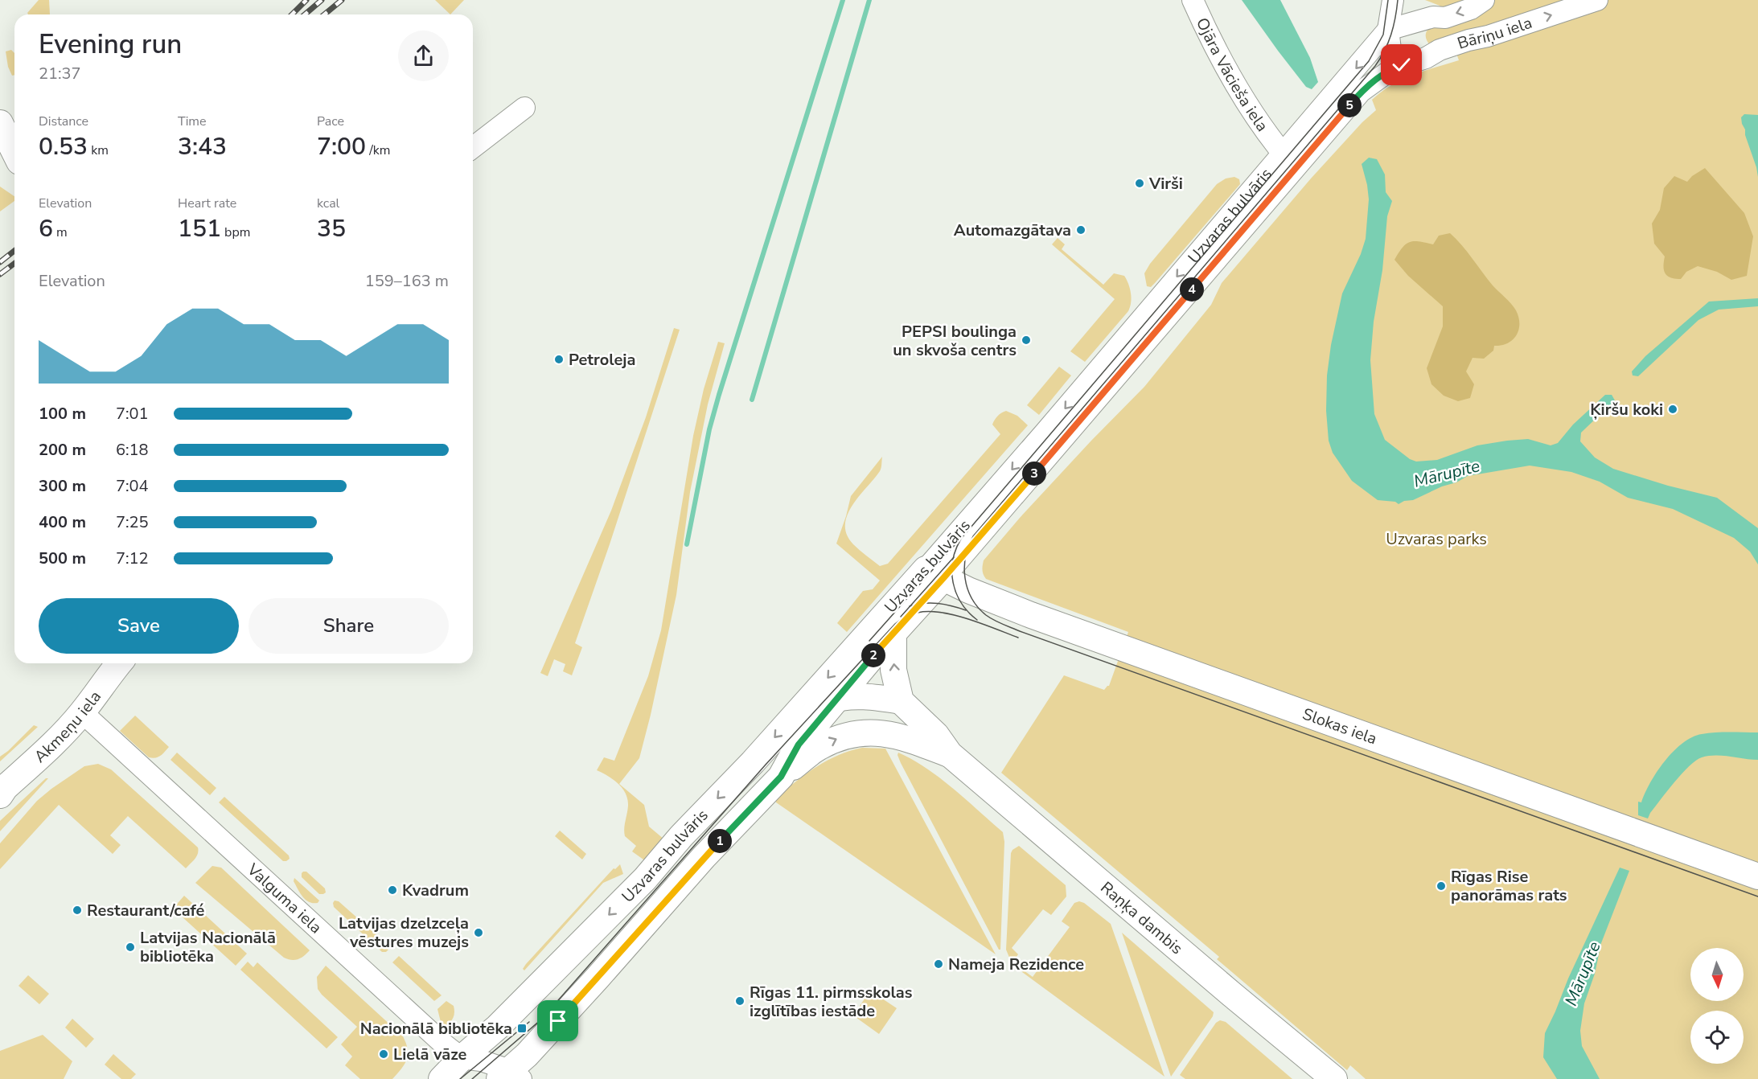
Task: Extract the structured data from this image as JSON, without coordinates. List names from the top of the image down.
{
  "streets": {
    "main road": [
      "Uzvaras bulvāris",
      "Akmeņu iela",
      "Slokas iela",
      "Raņķa dambis"
    ],
    "street": ["Bāriņu iela", "Ojāra Vācieša iela", "Valguma iela"]
  },
  "crossings": [
    ["Bāriņu iela", "Uzvaras bulvāris"],
    ["Uzvaras bulvāris", "Slokas iela"],
    ["Uzvaras bulvāris", "Valguma iela"],
    ["Uzvaras bulvāris", "Raņķa dambis"],
    ["Akmeņu iela", "Valguma iela"]
  ],
  "water": ["Mārupīte"],
  "parks": ["Uzvaras parks"],
  "places": {
    "other": [
      "Virši",
      "Automazgātava",
      "PEPSI boulinga un skvoša centrs",
      "Petroleja",
      "Ķiršu koki",
      "Rīgas Rise panorāmas rats",
      "Kvadrum",
      "Restaurant/café",
      "Latvijas dzelzceļa vēstures muzejs",
      "Latvijas Nacionālā bibliotēka",
      "Nameja Rezidence",
      "Rīgas 11. pirmsskolas izglītības iestāde",
      "Lielā vāze"
    ],
    "transit": ["Nacionālā bibliotēka"]
  },
  "north": "bottom",
  "page": {
    "heading": ["Evening run", "21:37"],
    "pins": [
      "5",
      "4",
      "3",
      "2",
      "1"
    ],
    "stats": [
      ["Distance", "0.53 km"],
      ["Time", "3:43"],
      ["Pace", "7:00 /km"],
      ["Elevation", "6 m"],
      ["Heart rate", "151 bpm"],
      ["kcal", "35"]
    ],
    "chart": ["Elevation", "159–163 m"],
    "list": [
      {
        "name": "100 m",
        "note": "7:01"
      },
      {
        "name": "200 m",
        "note": "6:18"
      },
      {
        "name": "300 m",
        "note": "7:04"
      },
      {
        "name": "400 m",
        "note": "7:25"
      },
      {
        "name": "500 m",
        "note": "7:12"
      }
    ],
    "buttons": ["Save", "Share"]
  }
}
